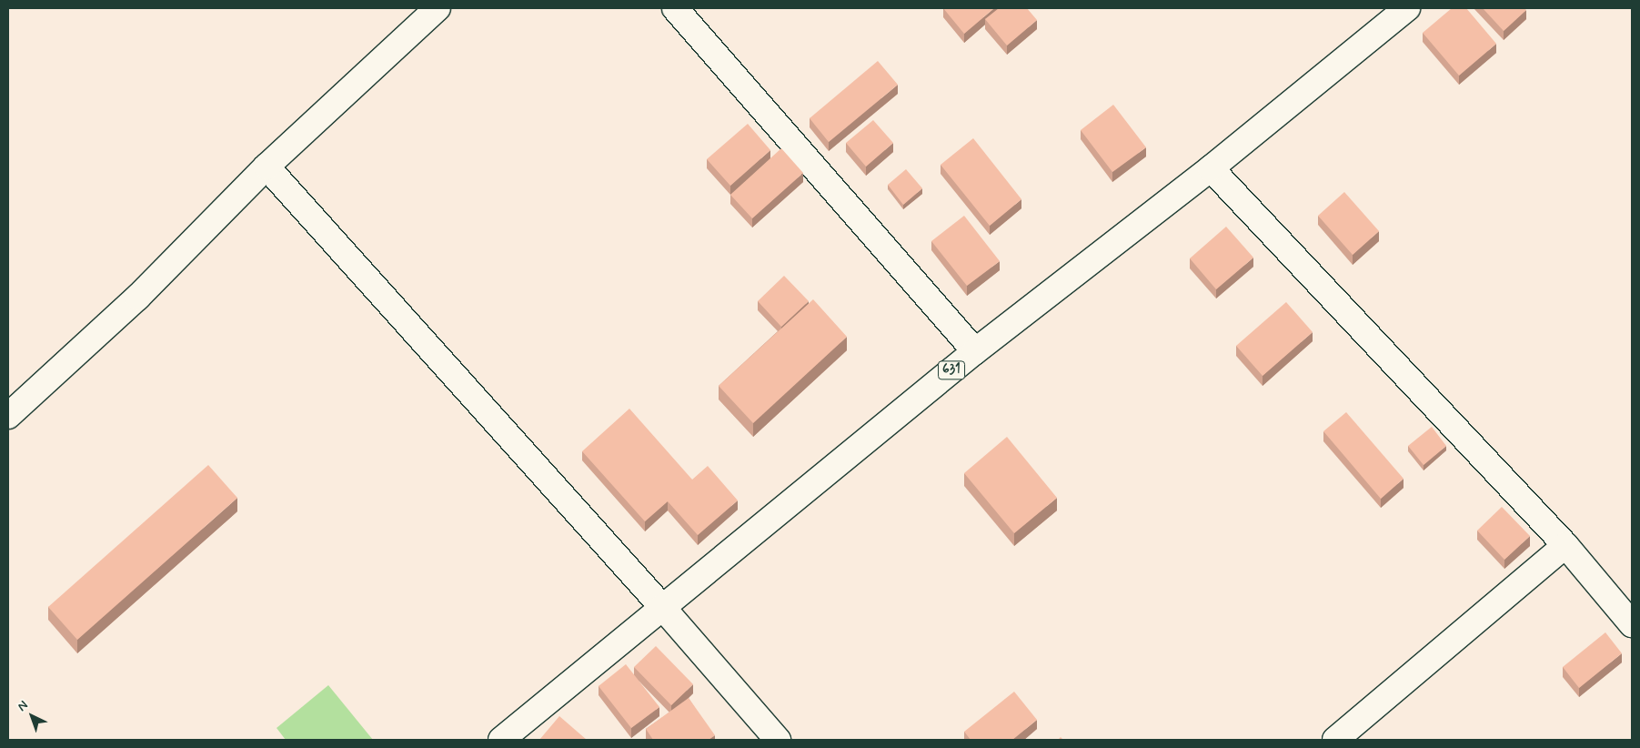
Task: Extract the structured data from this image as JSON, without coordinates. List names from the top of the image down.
{
  "streets": {
    "street": ["631"]
  },
  "north": "top left"
}
